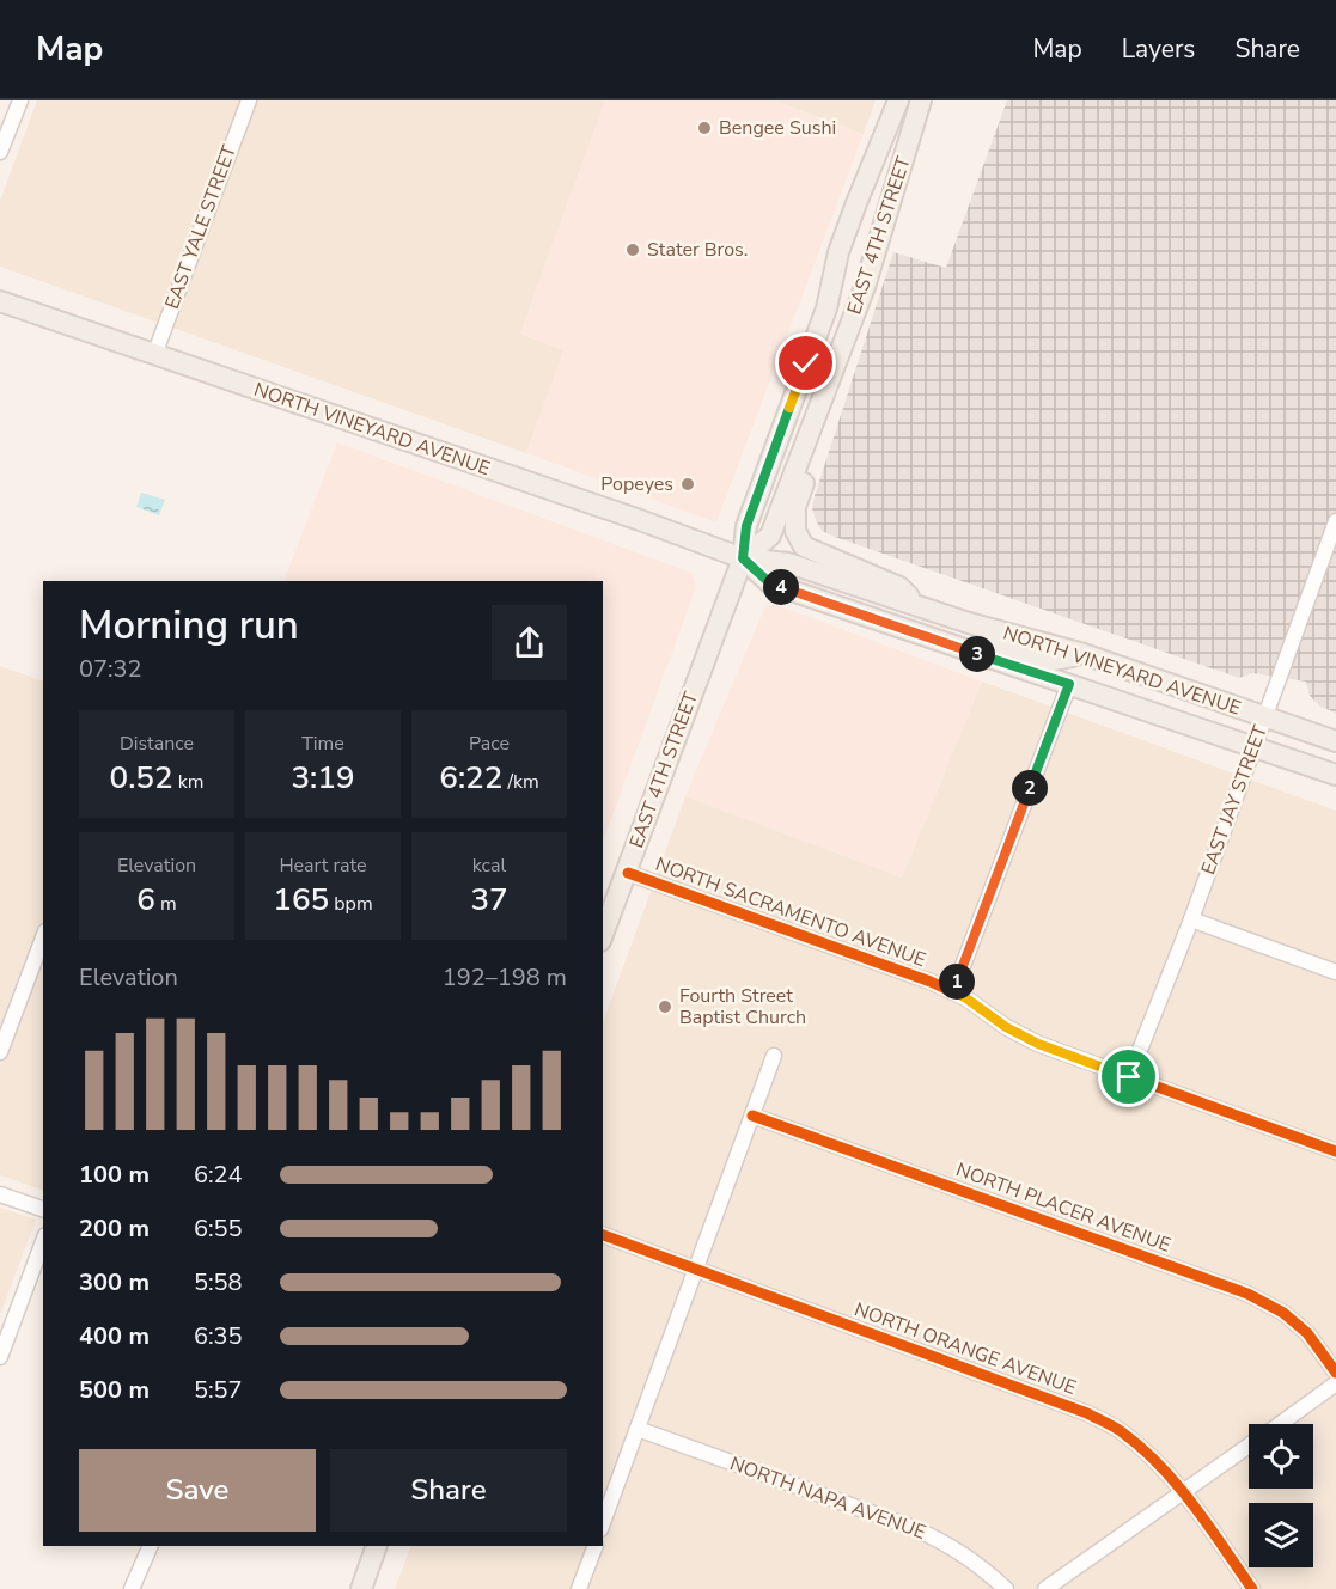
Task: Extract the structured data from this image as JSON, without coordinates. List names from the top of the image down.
{
  "streets": {
    "main road": ["EAST 4TH STREET", "NORTH VINEYARD AVENUE"],
    "street": [
      "EAST YALE STREET",
      "EAST JAY STREET",
      "NORTH SACRAMENTO AVENUE",
      "NORTH PLACER AVENUE",
      "NORTH ORANGE AVENUE",
      "NORTH NAPA AVENUE"
    ]
  },
  "crossings": [
    ["EAST YALE STREET", "NORTH VINEYARD AVENUE"],
    ["EAST 4TH STREET", "NORTH VINEYARD AVENUE"],
    ["EAST 4TH STREET", "NORTH SACRAMENTO AVENUE"],
    ["NORTH VINEYARD AVENUE", "EAST JAY STREET"],
    ["EAST JAY STREET", "NORTH SACRAMENTO AVENUE"]
  ],
  "places": [
    "Bengee Sushi",
    "Stater Bros.",
    "Popeyes",
    "Fourth Street Baptist Church"
  ],
  "page": {
    "header": "Map",
    "nav": ["Map", "Layers", "Share"],
    "pins": [
      "4",
      "3",
      "2",
      "1"
    ],
    "heading": ["Morning run", "07:32"],
    "stats": [
      ["Distance", "0.52 km"],
      ["Time", "3:19"],
      ["Pace", "6:22 /km"],
      ["Elevation", "6 m"],
      ["Heart rate", "165 bpm"],
      ["kcal", "37"]
    ],
    "chart": ["Elevation", "192–198 m"],
    "list": [
      {
        "name": "100 m",
        "note": "6:24"
      },
      {
        "name": "200 m",
        "note": "6:55"
      },
      {
        "name": "300 m",
        "note": "5:58"
      },
      {
        "name": "400 m",
        "note": "6:35"
      },
      {
        "name": "500 m",
        "note": "5:57"
      }
    ],
    "buttons": ["Save", "Share"]
  }
}
